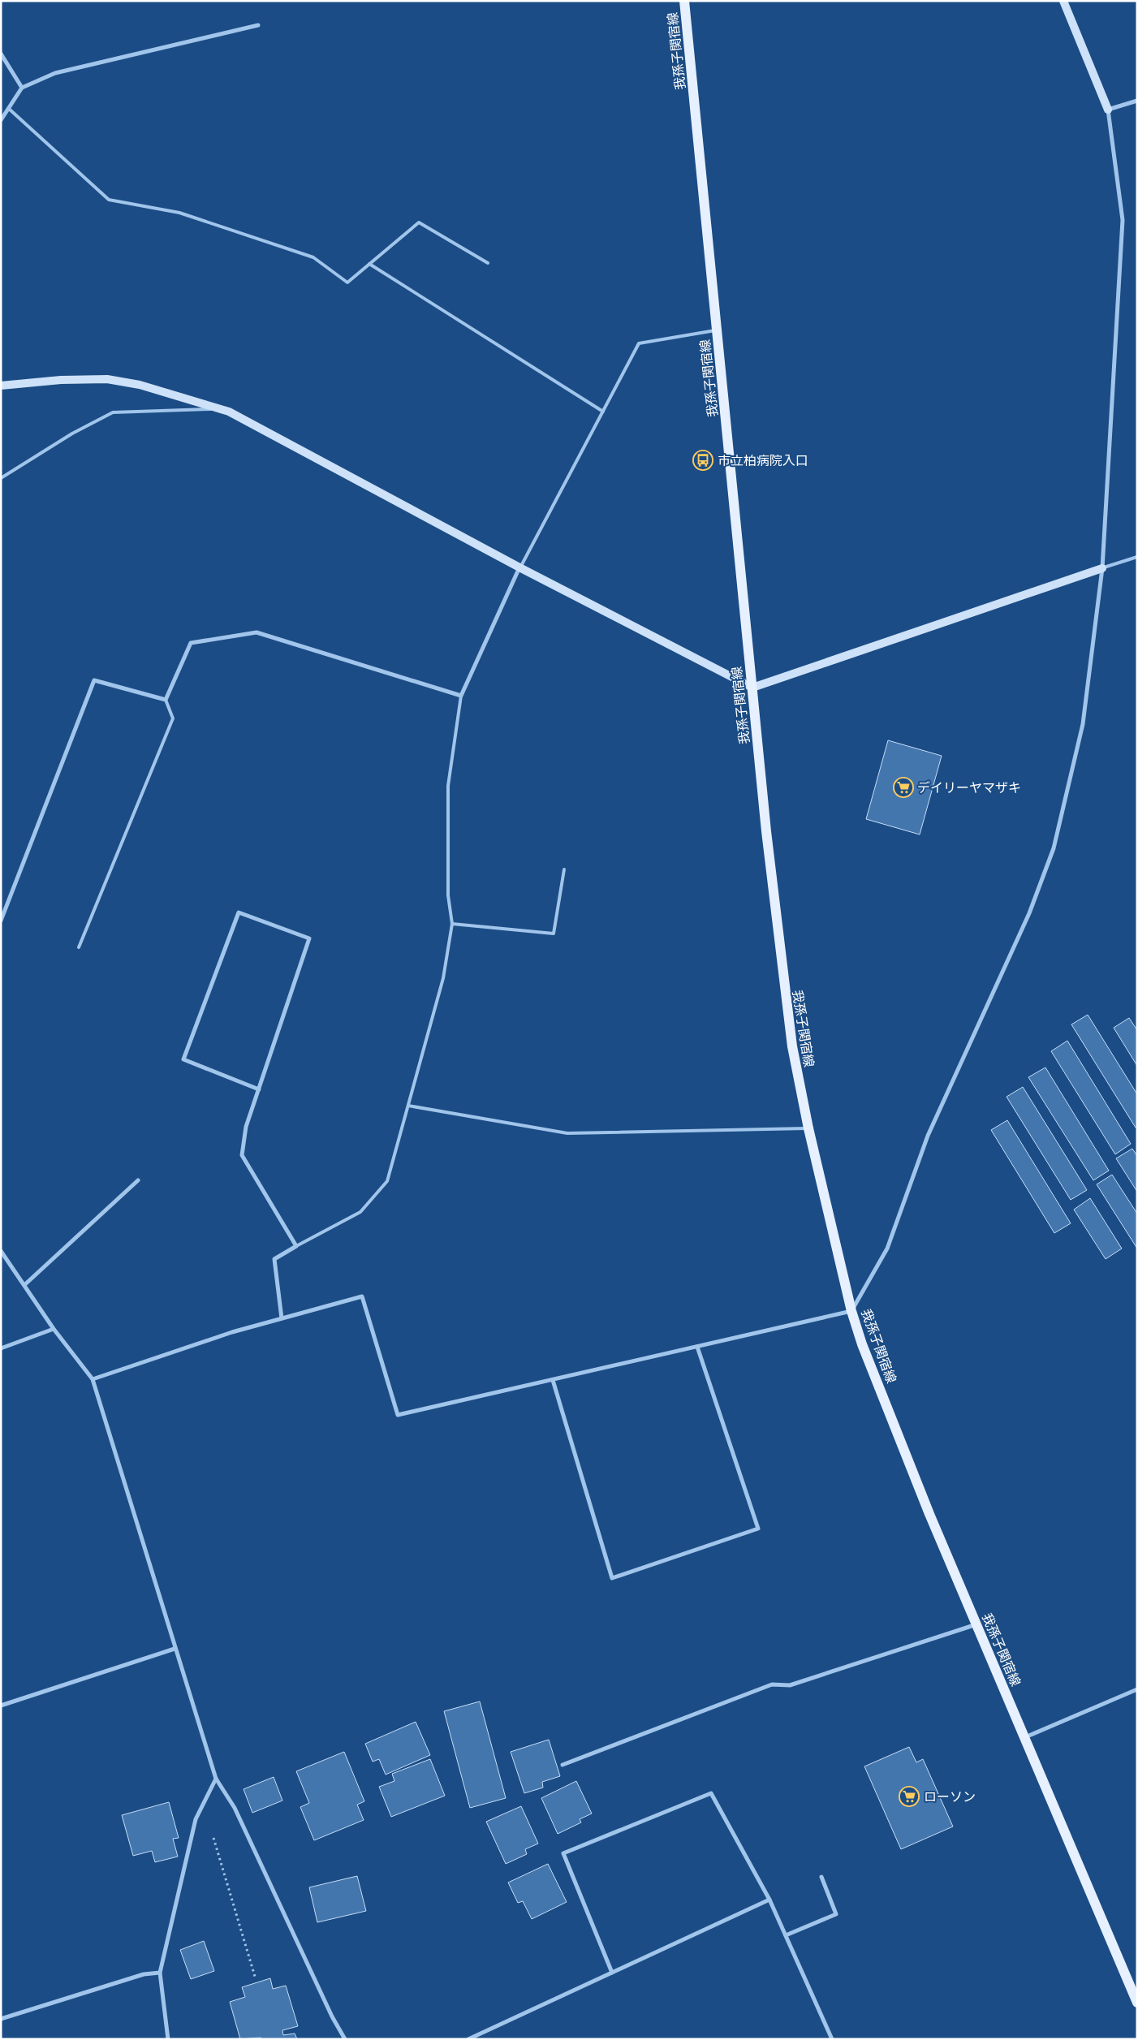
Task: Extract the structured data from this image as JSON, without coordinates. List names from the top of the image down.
{
  "streets": {
    "main road": ["我孫子関宿線"]
  },
  "places": {
    "bus stop": ["市立柏病院入口"],
    "supermarket": ["デイリーヤマザキ", "ローソン"]
  }
}
